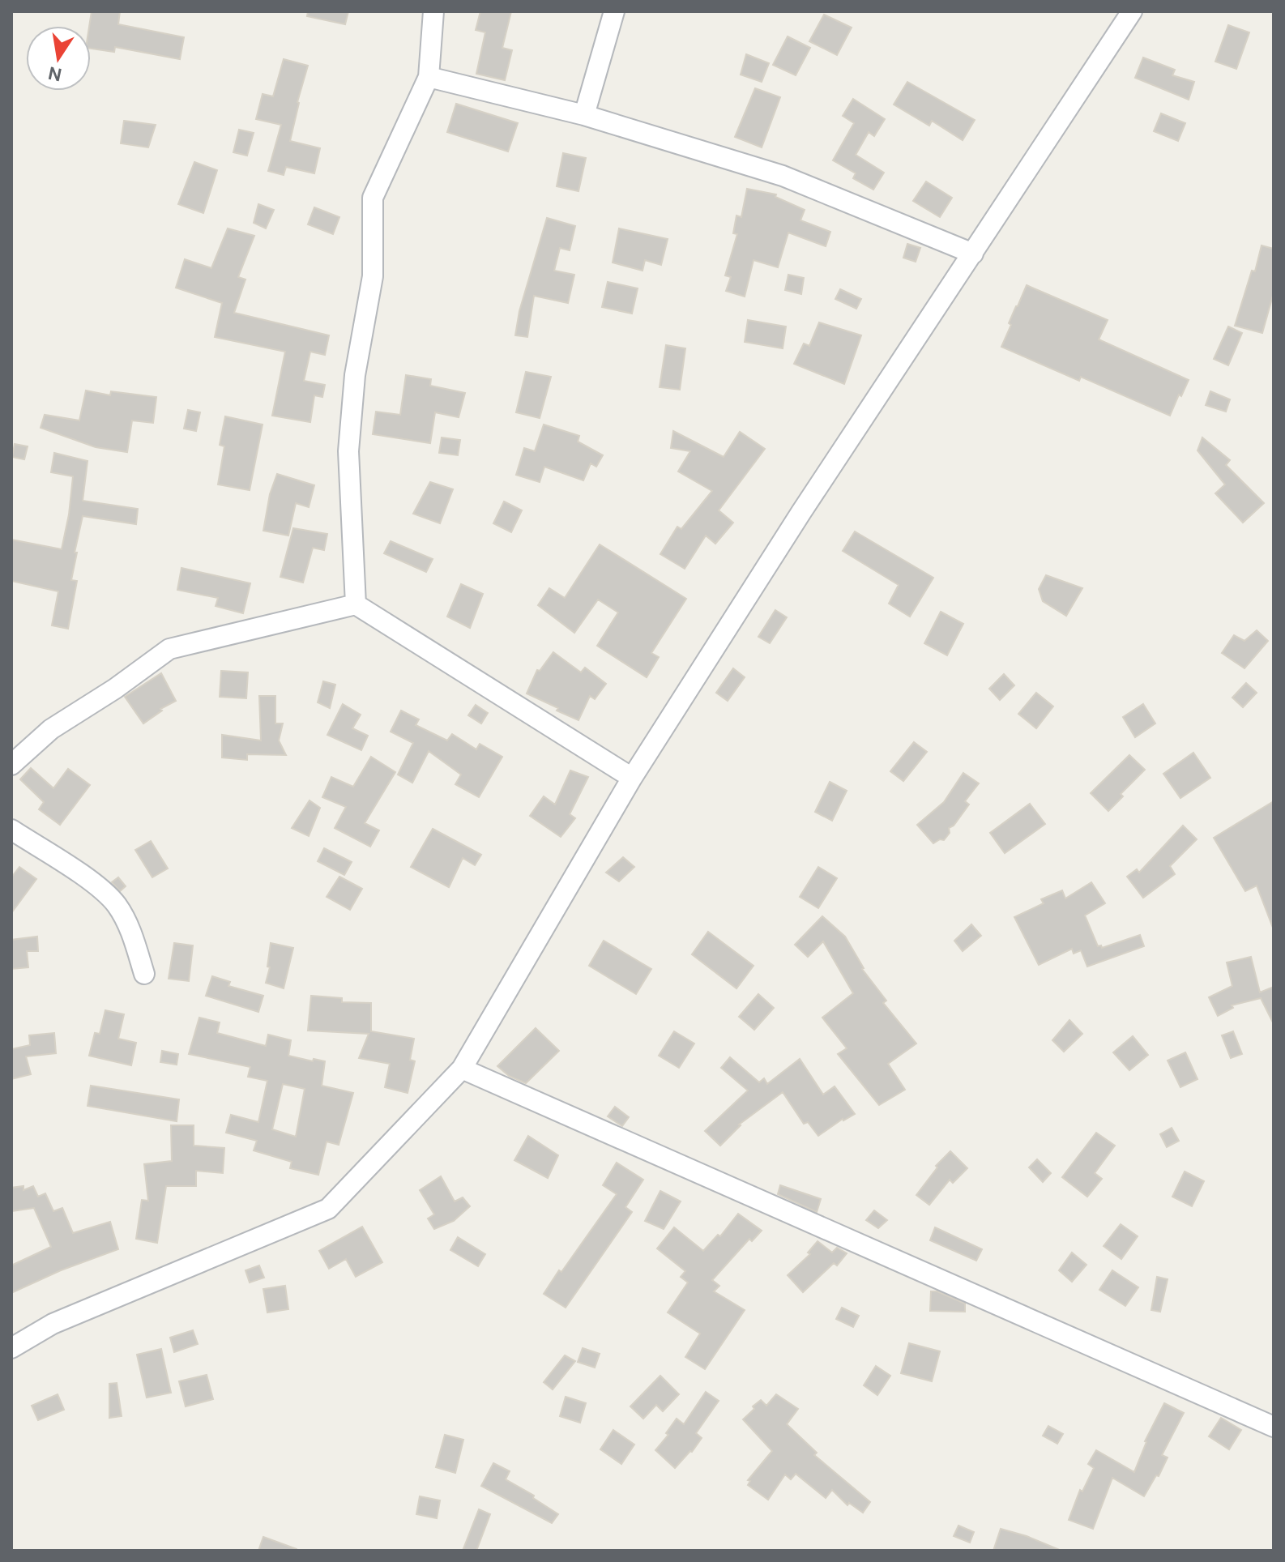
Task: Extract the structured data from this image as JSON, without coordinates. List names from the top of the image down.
{
  "north": "bottom"
}
